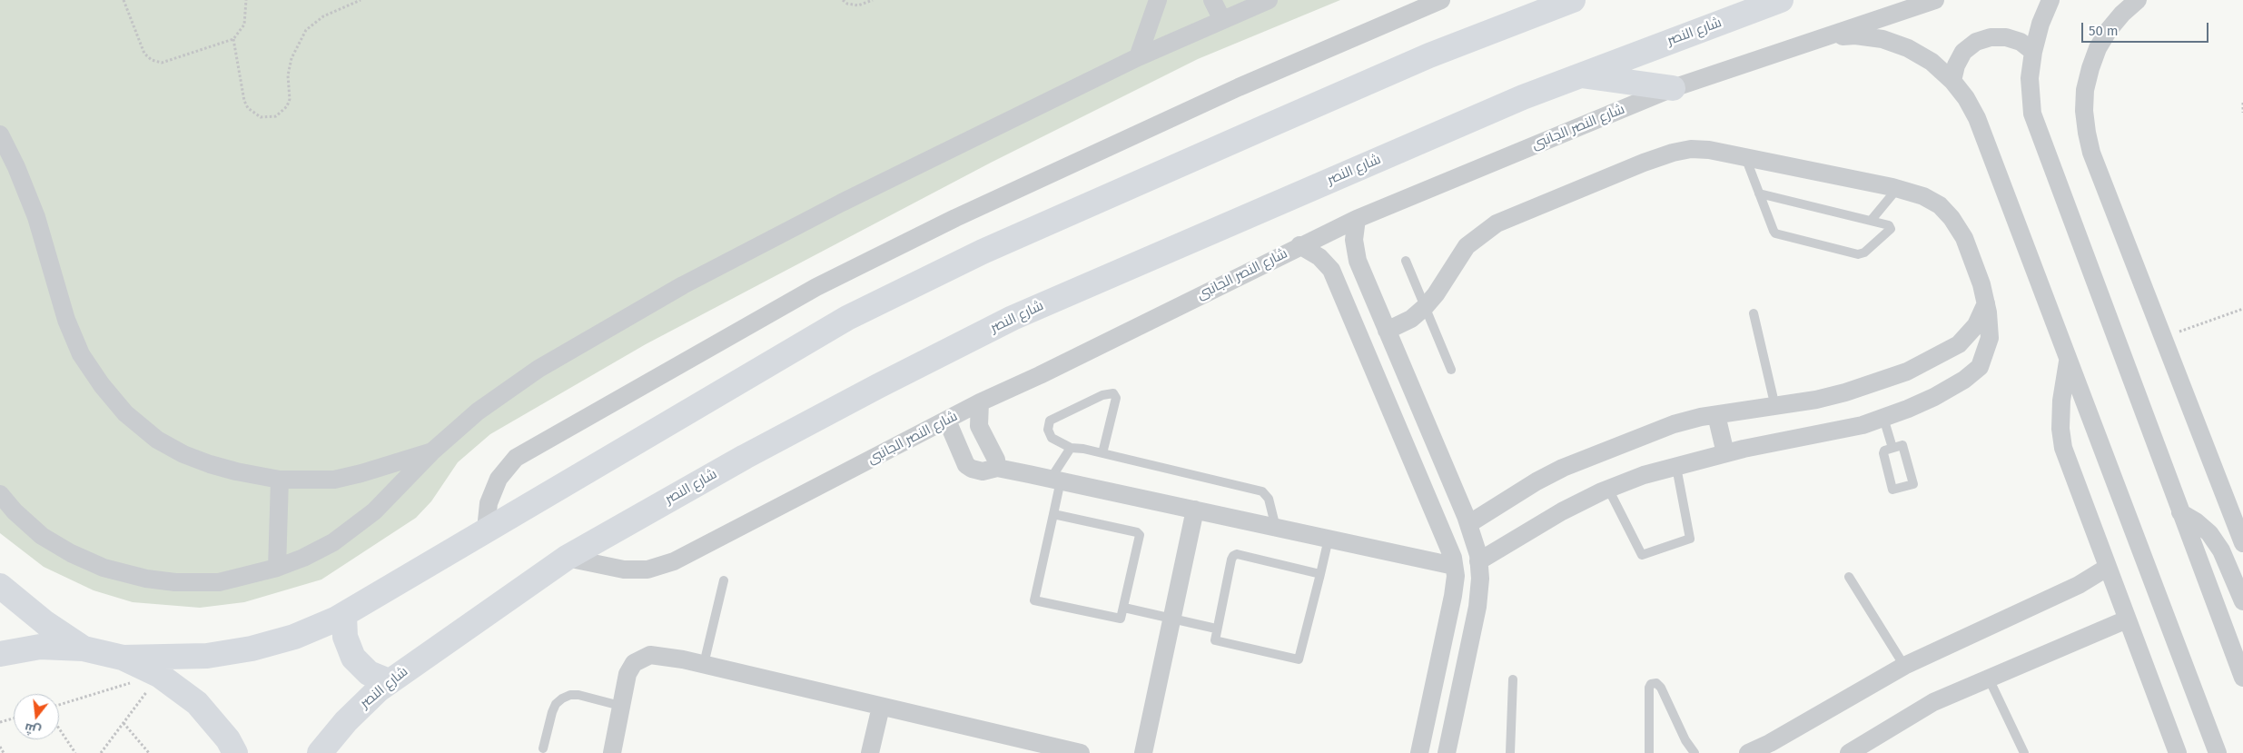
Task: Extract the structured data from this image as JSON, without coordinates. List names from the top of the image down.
{
  "streets": {
    "main road": ["شارع النصر"],
    "street": ["شارع النصر الجانبى"]
  },
  "crossings": [
    ["شارع النصر", "شارع النصر الجانبى"]
  ],
  "scale_bar": "50 m",
  "north": "bottom"
}
